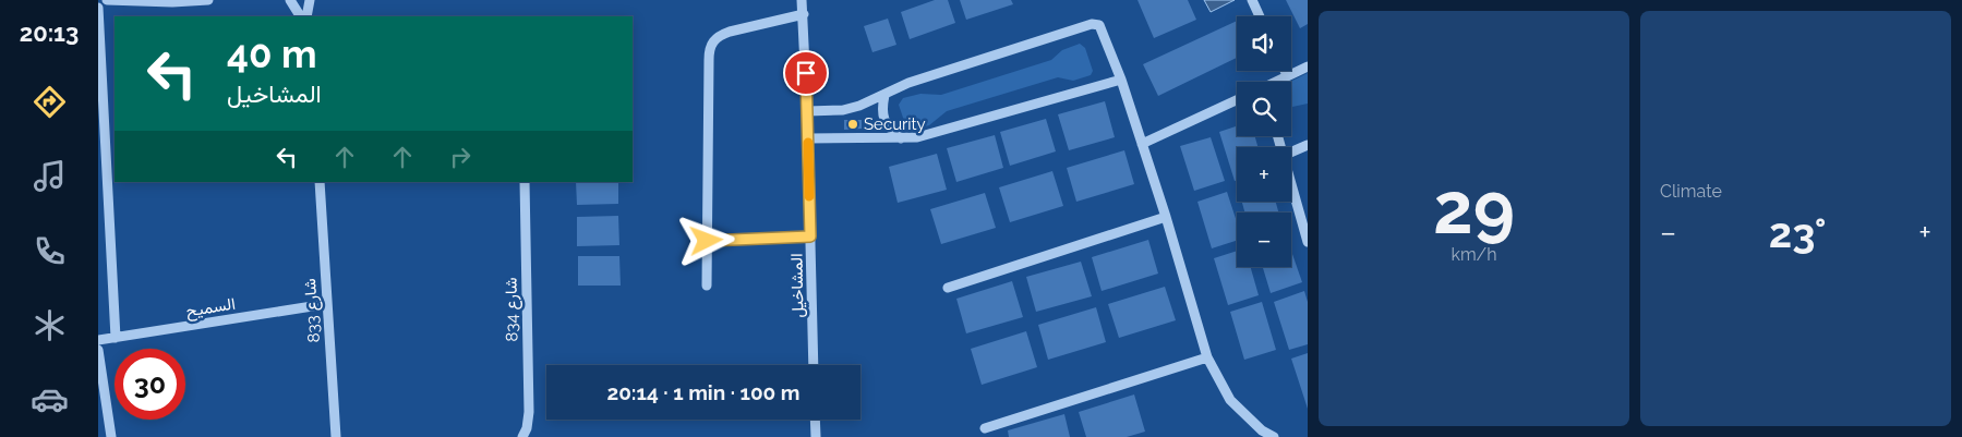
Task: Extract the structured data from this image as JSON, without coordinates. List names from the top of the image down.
{
  "streets": {
    "street": [
      "المشاخيل",
      "السميح",
      "شارع 834",
      "شارع 833"
    ]
  },
  "crossings": [
    ["السميح", "شارع 833"]
  ],
  "places": ["Security"],
  "page": {
    "tabs": "20:13",
    "tile": [
      ["29", "km/h"],
      "Climate"
    ],
    "map_buttons": ["+", "−"],
    "turn": ["40 m", "المشاخيل"],
    "heat": ["−", "23°", "+"],
    "limit": "30",
    "trip": "20:14 · 1 min · 100 m"
  }
}
